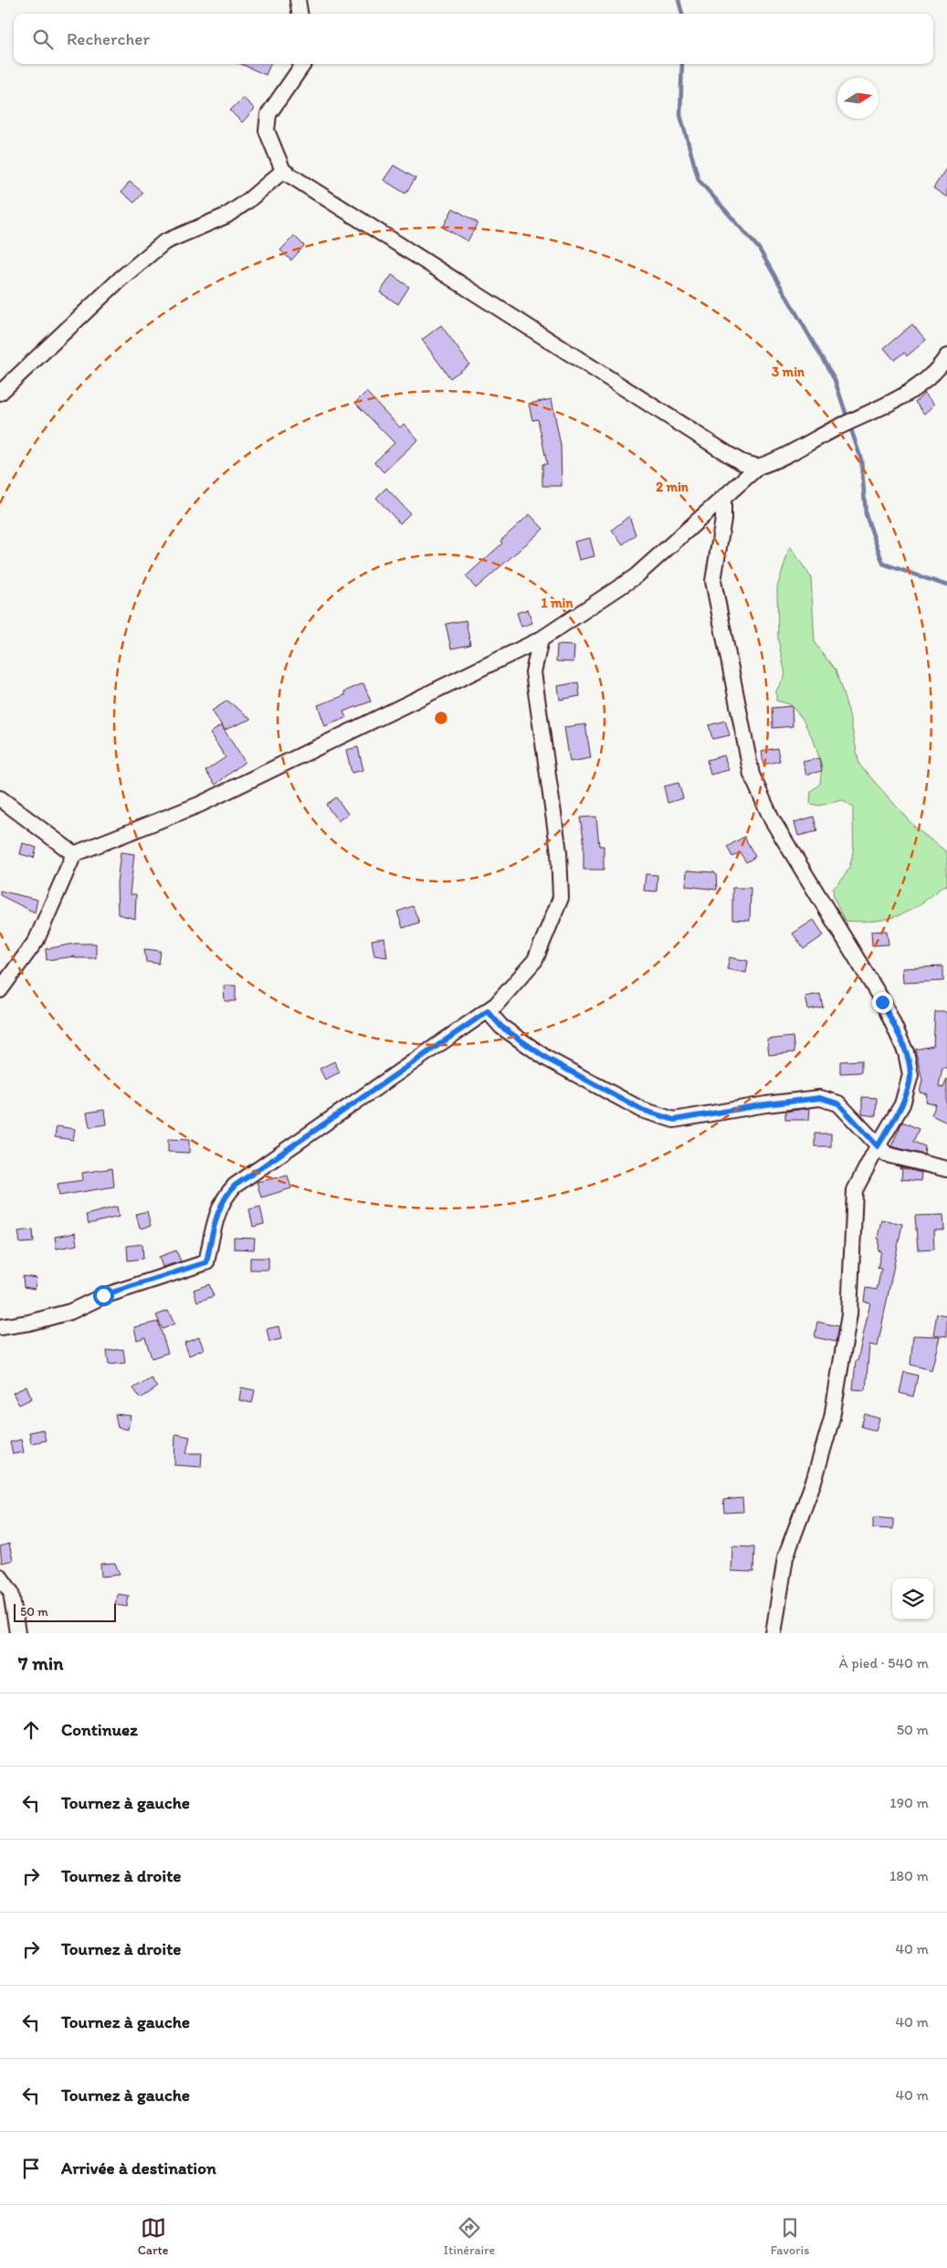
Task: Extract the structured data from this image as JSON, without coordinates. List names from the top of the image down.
{
  "scale_bar": "50 m",
  "north": "right",
  "page": {
    "search": "Rechercher",
    "scale": "50 m",
    "heading": ["7 min", "À pied · 540 m"],
    "list": [
      ["Continuez", "50 m"],
      ["Tournez à gauche", "190 m"],
      ["Tournez à droite", "180 m"],
      ["Tournez à droite", "40 m"],
      ["Tournez à gauche", "40 m"],
      ["Tournez à gauche", "40 m"],
      "Arrivée à destination"
    ],
    "nav": ["Carte", "Itinéraire", "Favoris"]
  },
  "rings": ["3 min", "2 min", "1 min"]
}
